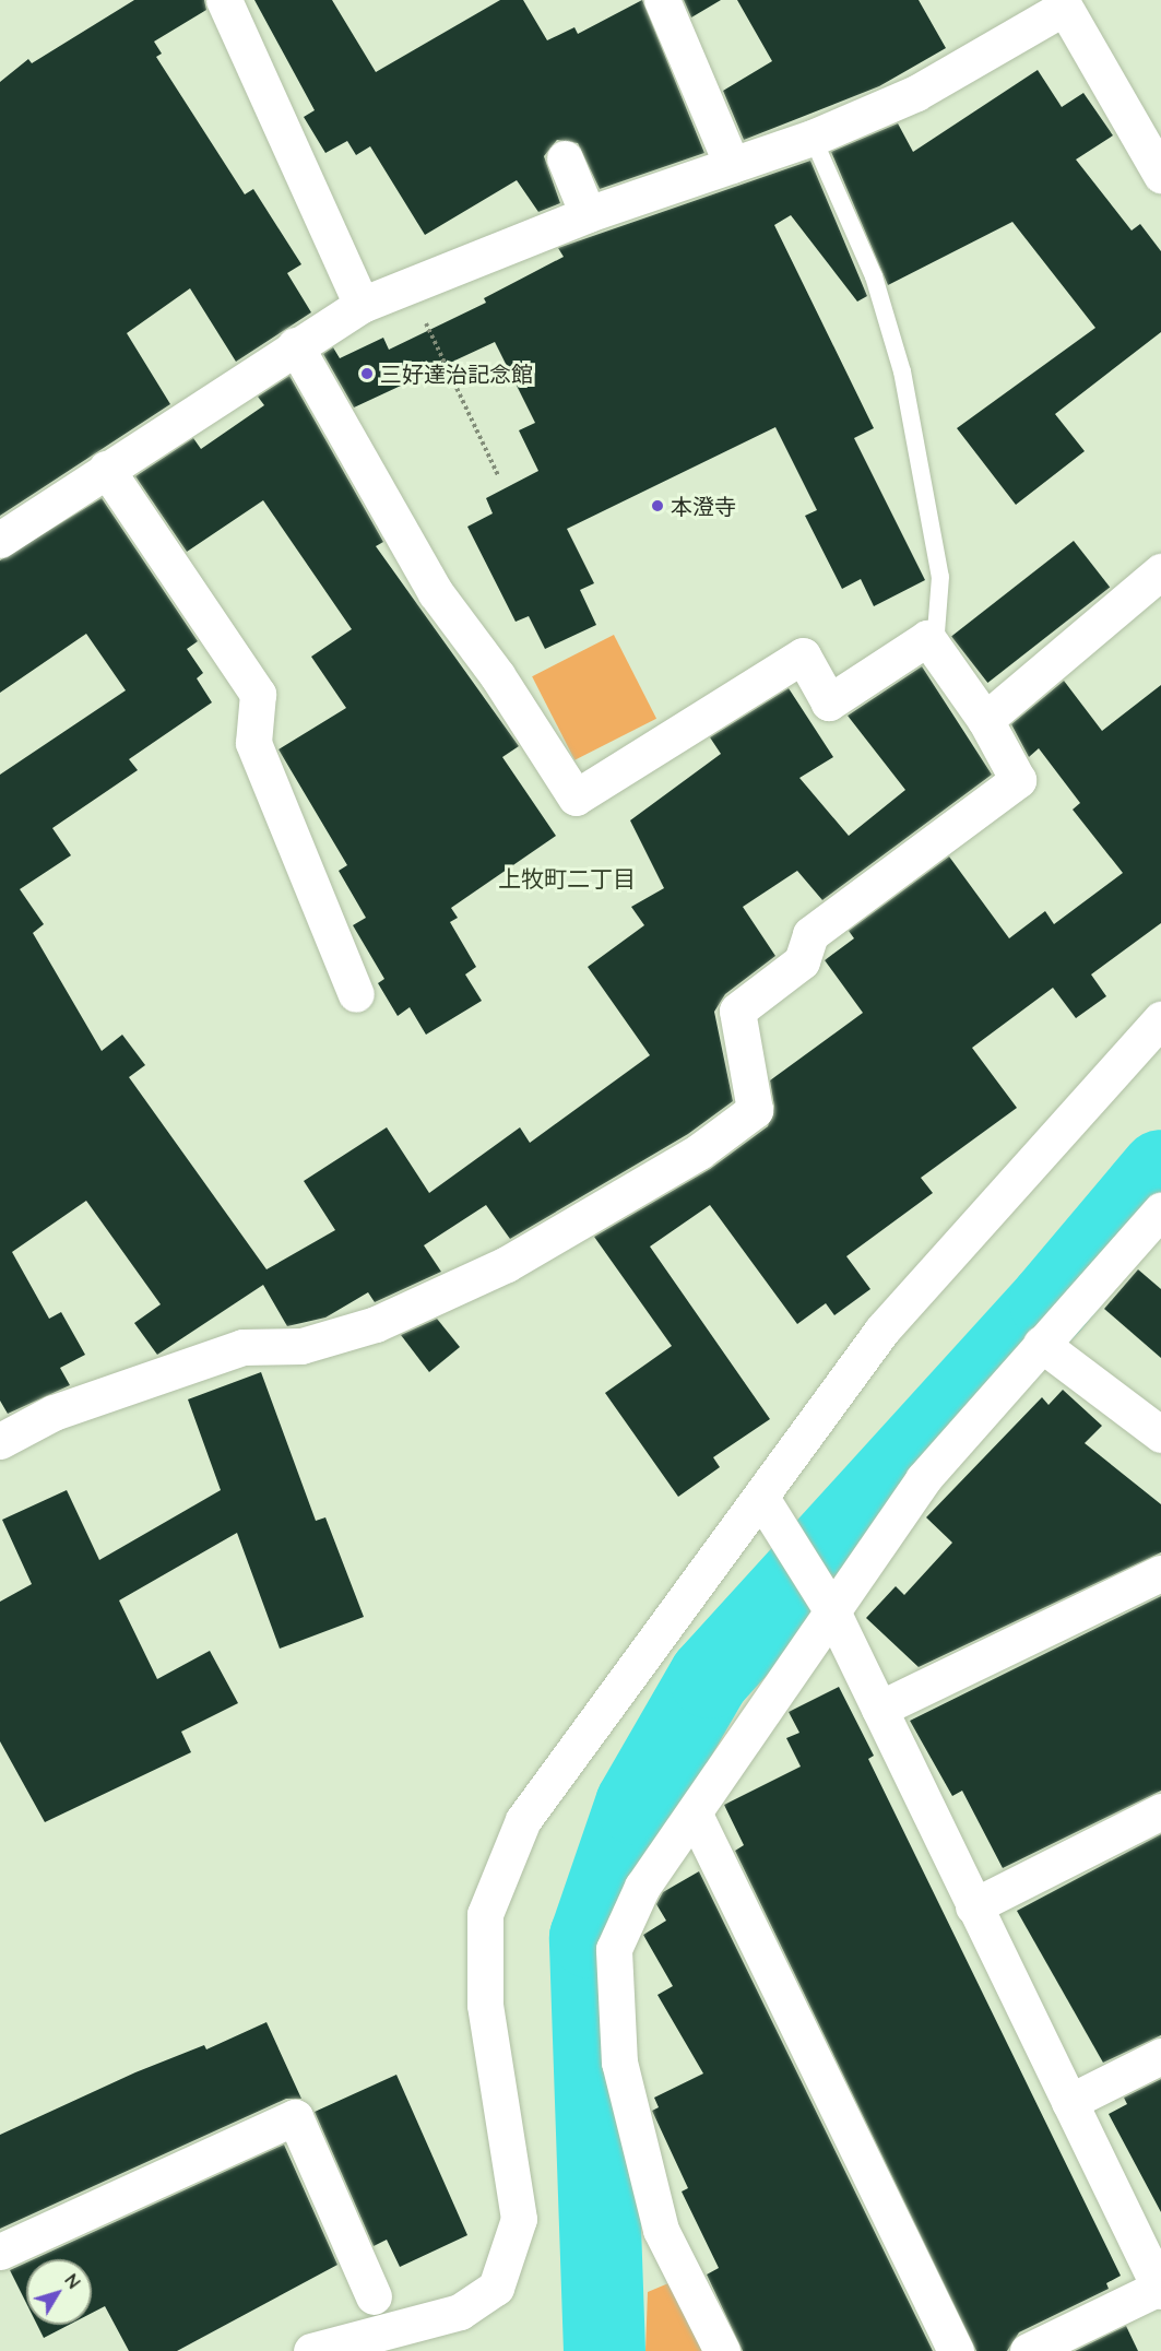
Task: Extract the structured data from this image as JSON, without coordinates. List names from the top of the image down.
{
  "districts": ["上牧町二丁目"],
  "places": ["三好達治記念館", "本澄寺"],
  "north": "top right"
}
